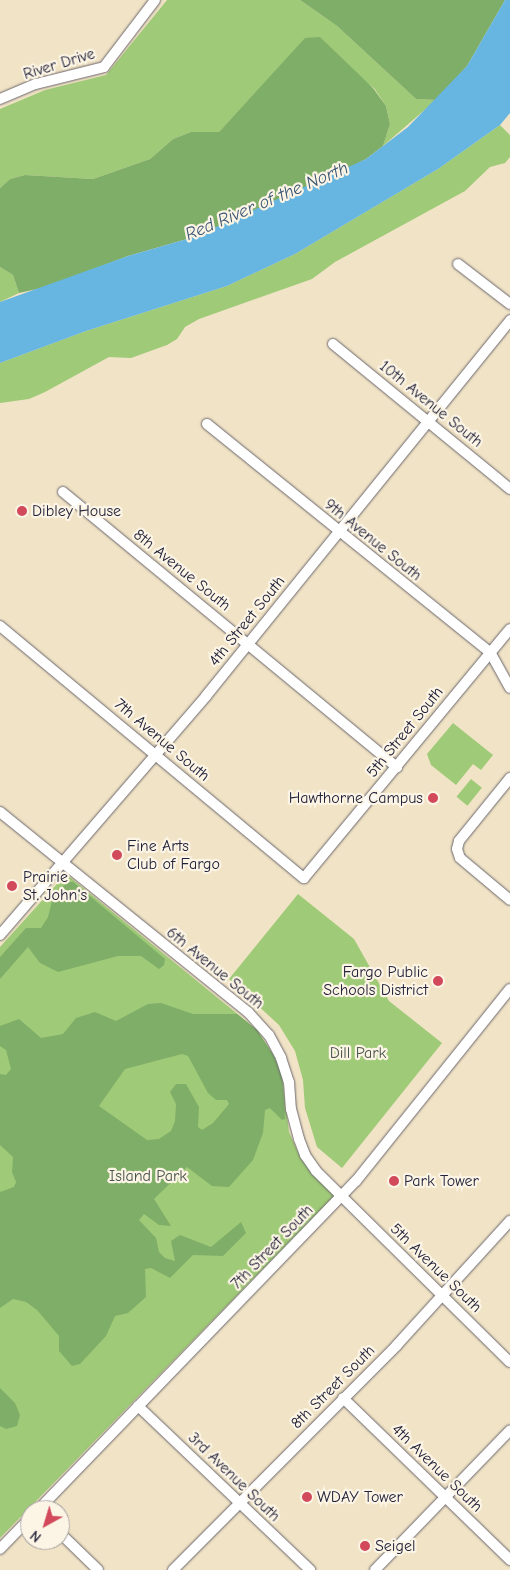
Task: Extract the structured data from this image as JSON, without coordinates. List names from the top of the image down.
{
  "streets": {
    "street": [
      "River Drive",
      "10th Avenue South",
      "9th Avenue South",
      "8th Avenue South",
      "4th Street South",
      "5th Street South",
      "7th Avenue South",
      "6th Avenue South",
      "7th Street South",
      "5th Avenue South",
      "8th Street South",
      "4th Avenue South",
      "3rd Avenue South"
    ]
  },
  "crossings": [
    ["10th Avenue South", "4th Street South"],
    ["9th Avenue South", "4th Street South"],
    ["9th Avenue South", "5th Street South"],
    ["8th Avenue South", "4th Street South"],
    ["8th Avenue South", "5th Street South"],
    ["4th Street South", "7th Avenue South"],
    ["4th Street South", "6th Avenue South"],
    ["5th Street South", "7th Avenue South"],
    ["6th Avenue South", "7th Street South"],
    ["6th Avenue South", "5th Avenue South"],
    ["7th Street South", "5th Avenue South"],
    ["7th Street South", "3rd Avenue South"],
    ["5th Avenue South", "8th Street South"],
    ["8th Street South", "4th Avenue South"],
    ["8th Street South", "3rd Avenue South"]
  ],
  "water": ["Red River of the North"],
  "parks": ["Dill Park", "Island Park"],
  "places": [
    "Dibley House",
    "Hawthorne Campus",
    "Fine Arts Club of Fargo",
    "Prairie St. John's",
    "Fargo Public Schools District",
    "Park Tower",
    "WDAY Tower",
    "Seigel"
  ],
  "north": "bottom left"
}
